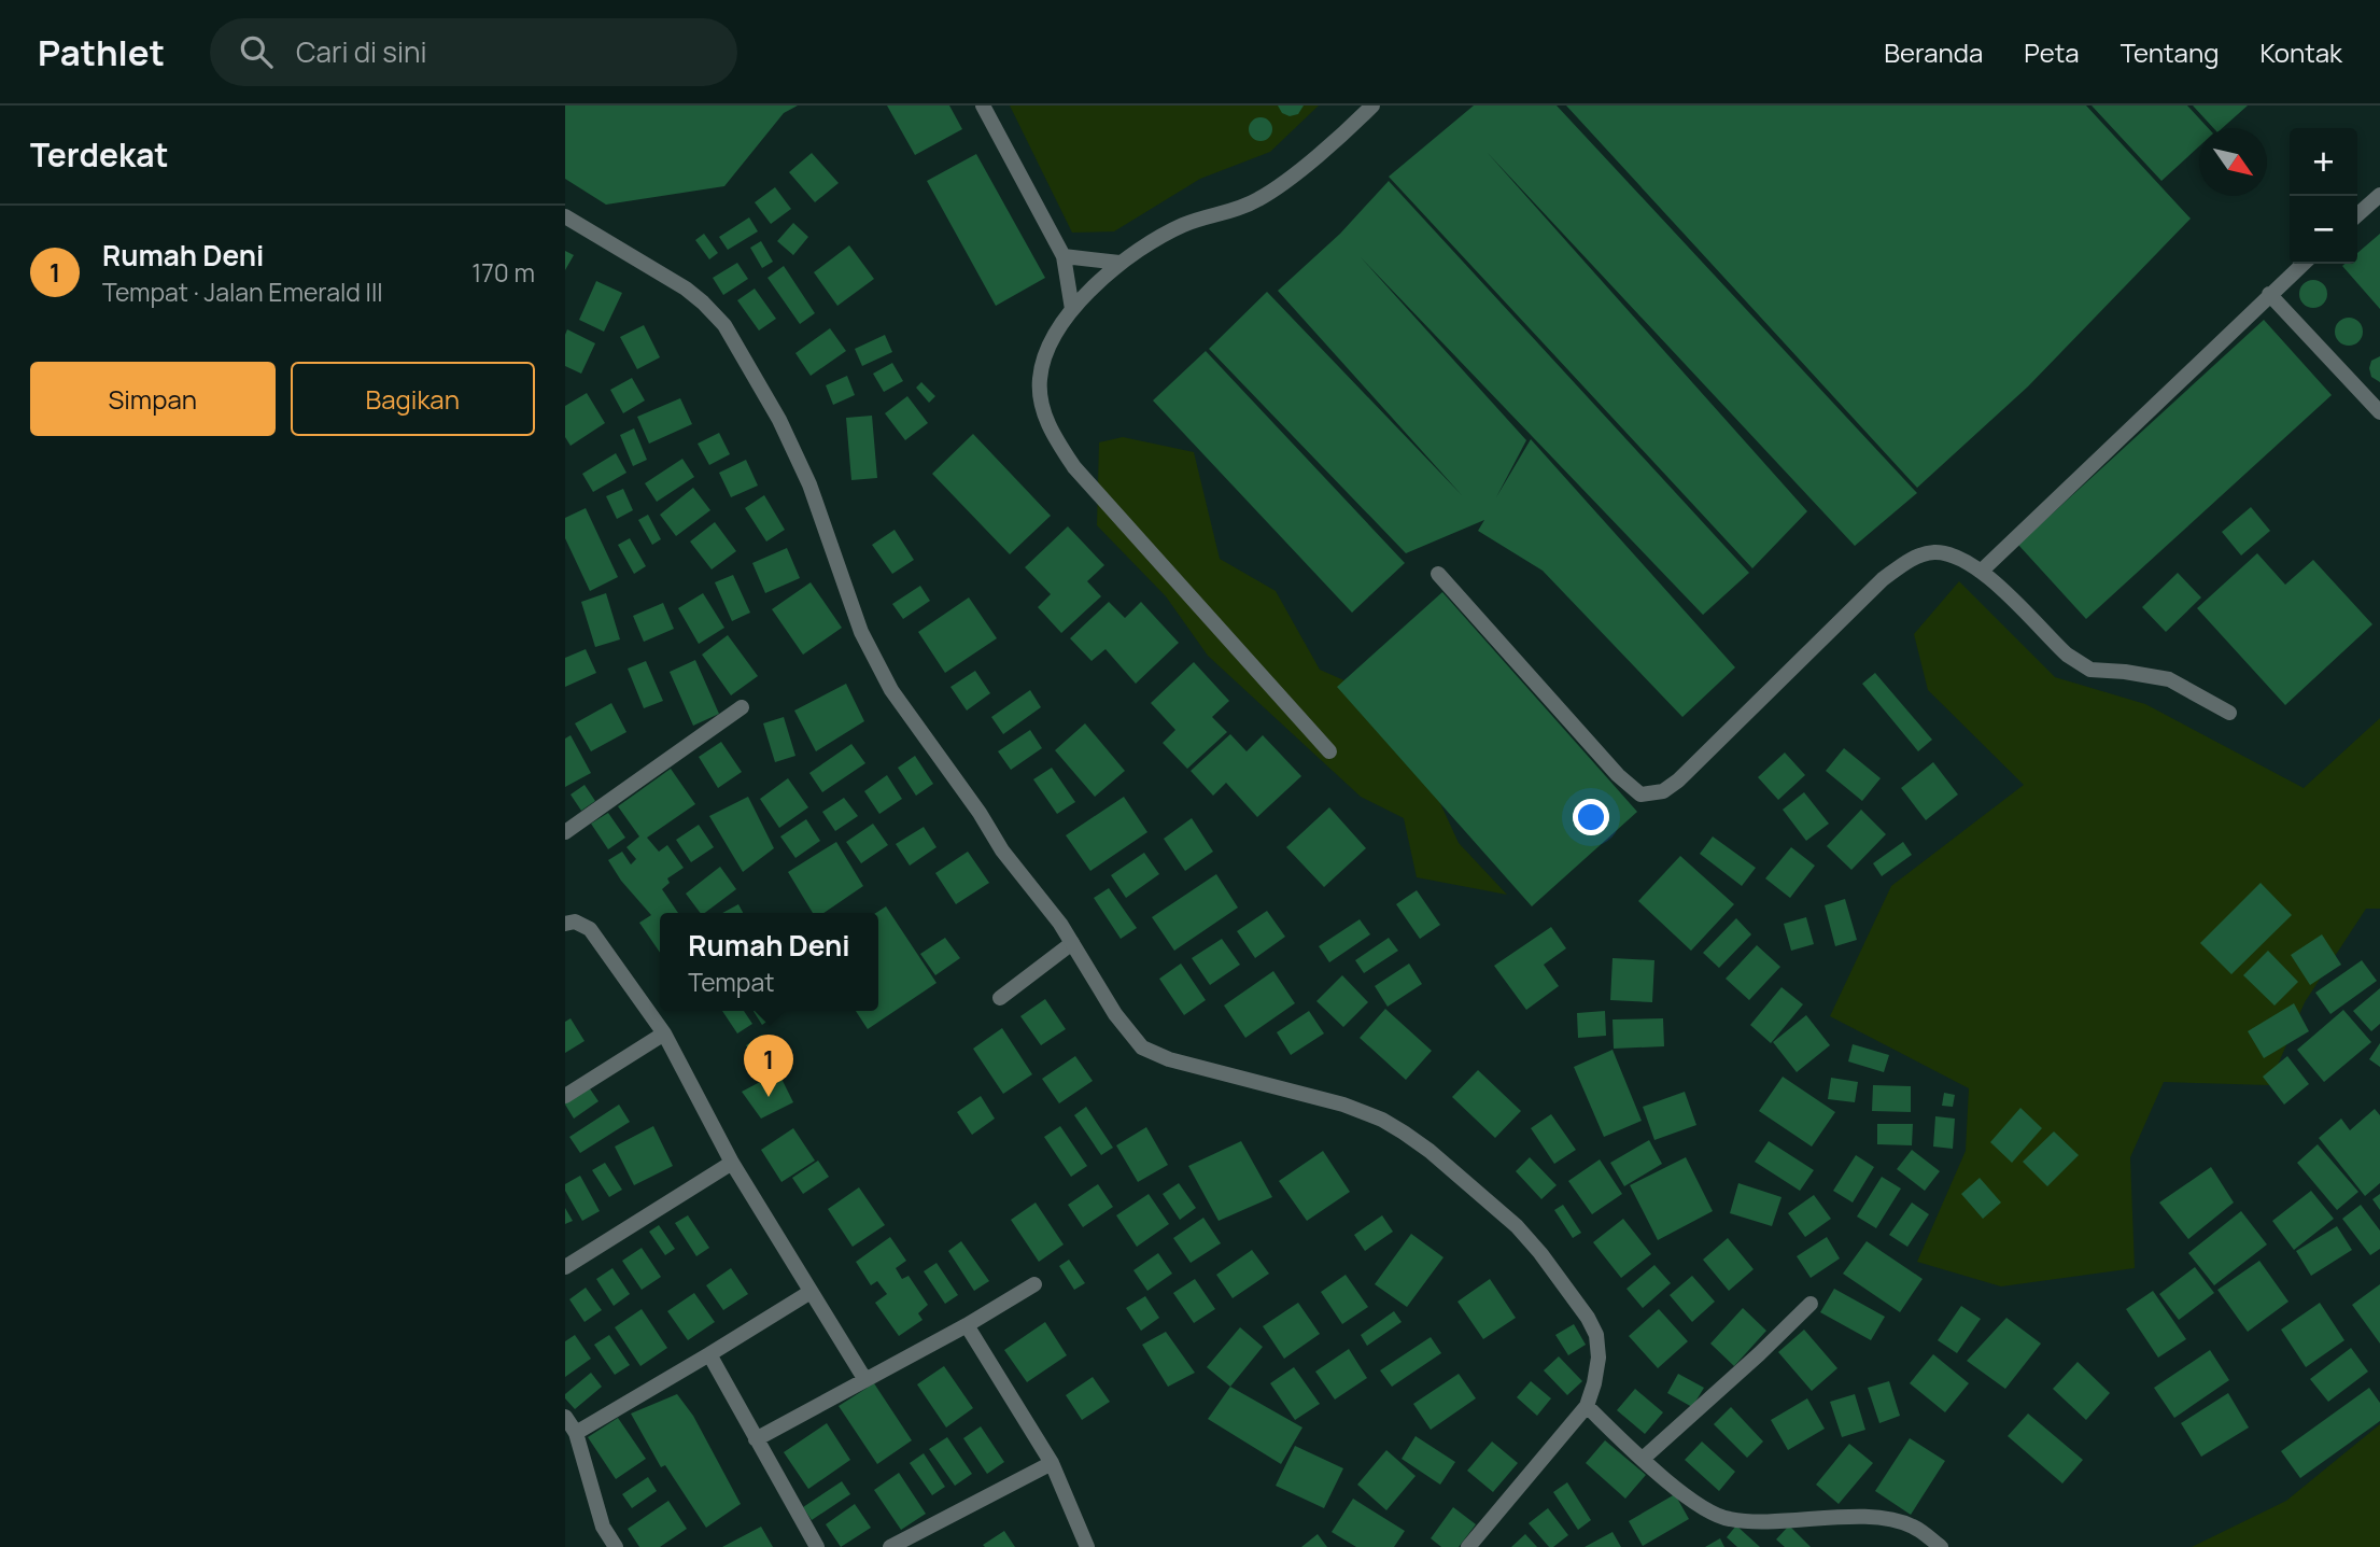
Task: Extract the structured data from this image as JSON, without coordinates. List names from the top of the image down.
{
  "north": "bottom right",
  "page": {
    "header": "Pathlet",
    "search": "Cari di sini",
    "nav": [
      "Beranda",
      "Peta",
      "Tentang",
      "Kontak"
    ],
    "heading": "Terdekat",
    "map_buttons": ["+", "−"],
    "list": [
      {
        "mark": "1",
        "name": "Rumah Deni",
        "note": "Tempat · Jalan Emerald III",
        "value": "170 m"
      }
    ],
    "buttons": ["Simpan", "Bagikan"],
    "popup": ["Rumah Deni", "Tempat"],
    "pins": "1"
  }
}
